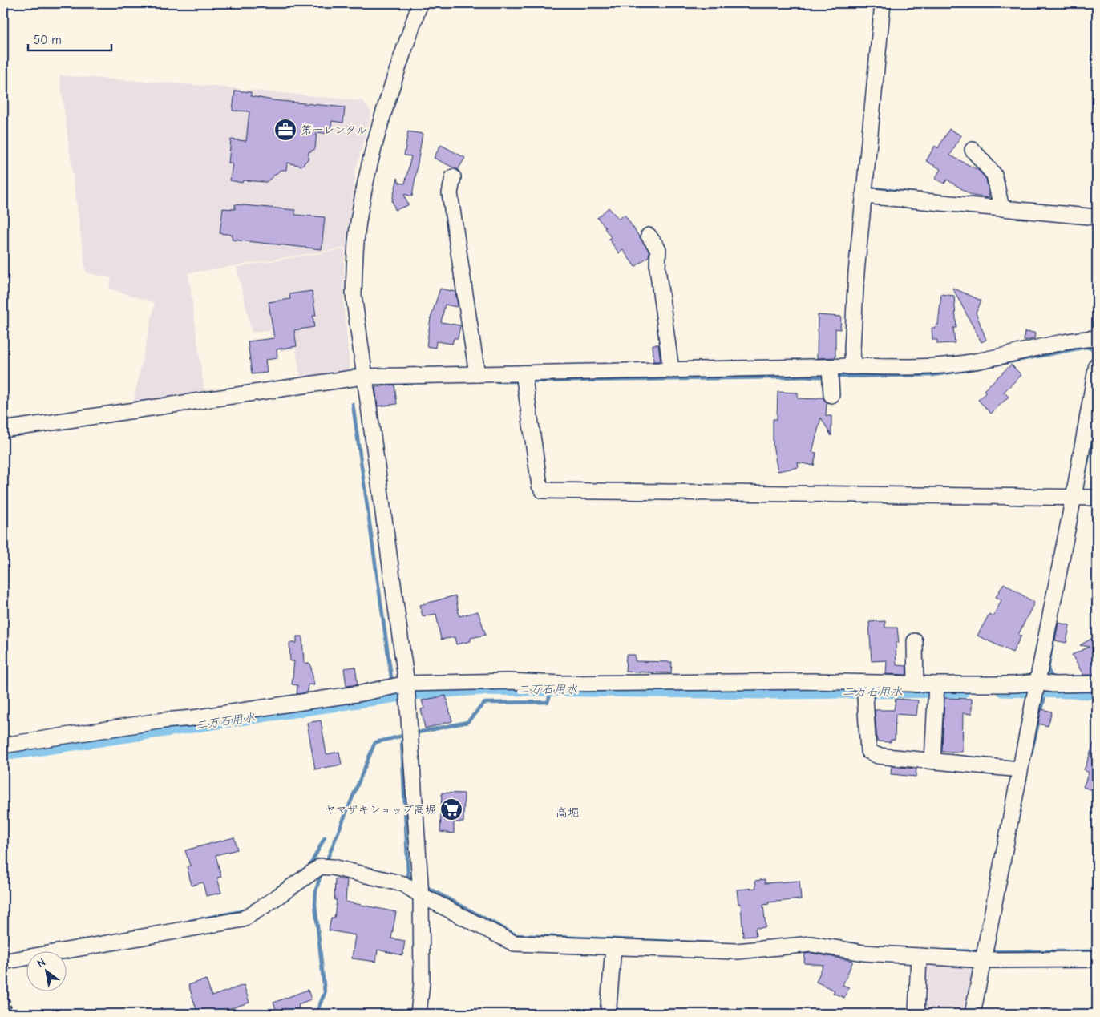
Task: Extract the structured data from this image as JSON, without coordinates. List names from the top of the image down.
{
  "districts": ["高堀"],
  "water": ["二万石用水"],
  "places": {
    "office": ["第一レンタル"],
    "supermarket": ["ヤマザキショップ高堀"]
  },
  "scale_bar": "50 m",
  "north": "top left"
}
